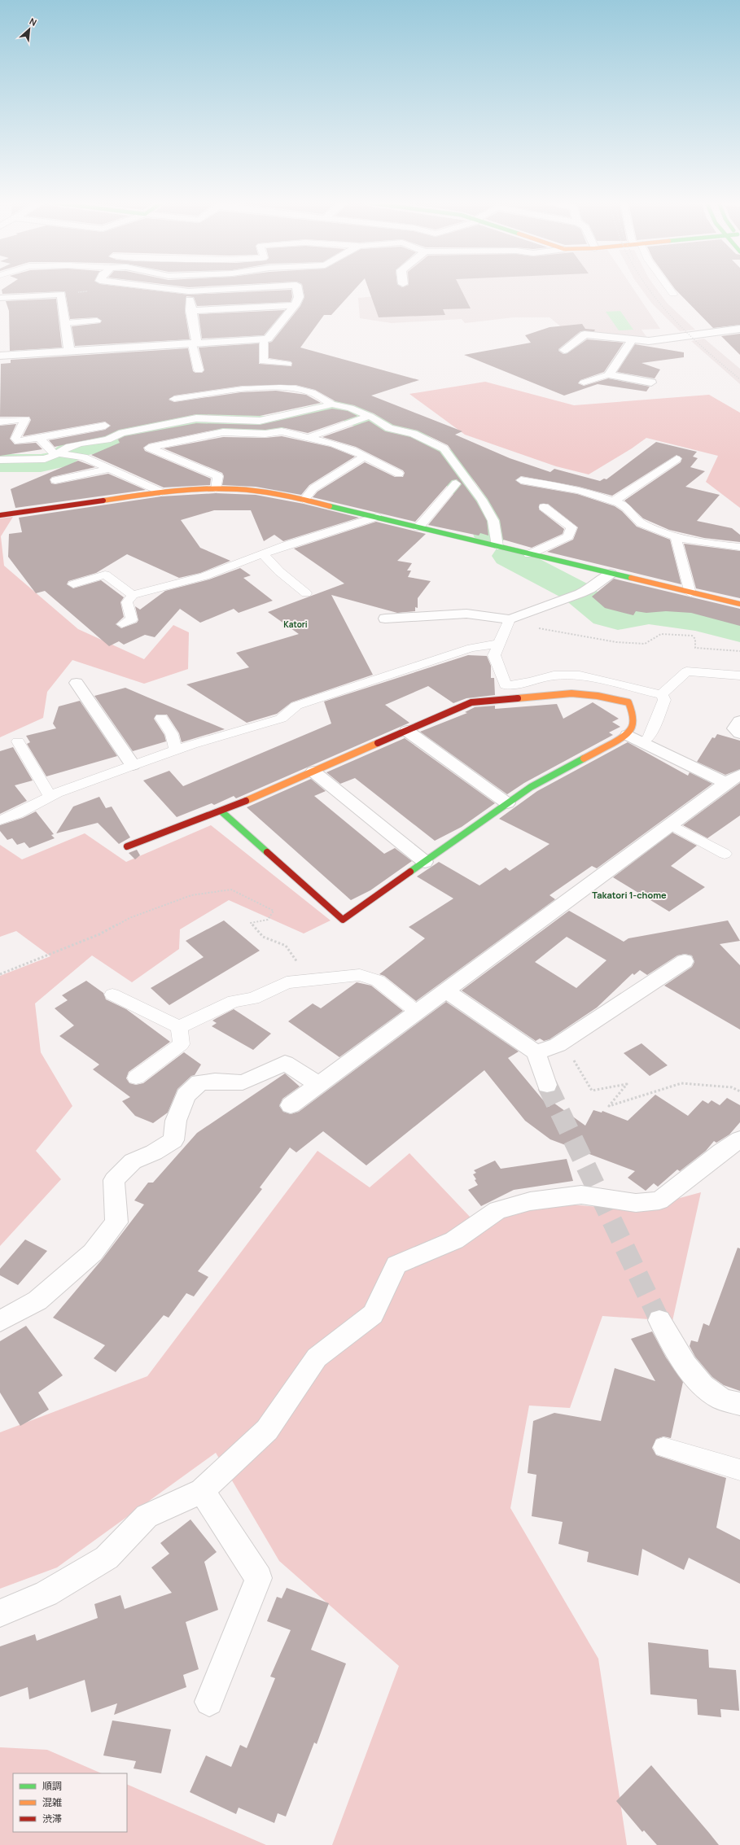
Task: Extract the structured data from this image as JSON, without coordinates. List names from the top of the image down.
{
  "districts": ["Katori", "Takatori 1-chome"],
  "legend": ["順調", "混雑", "渋滞"],
  "north": "top right"
}
